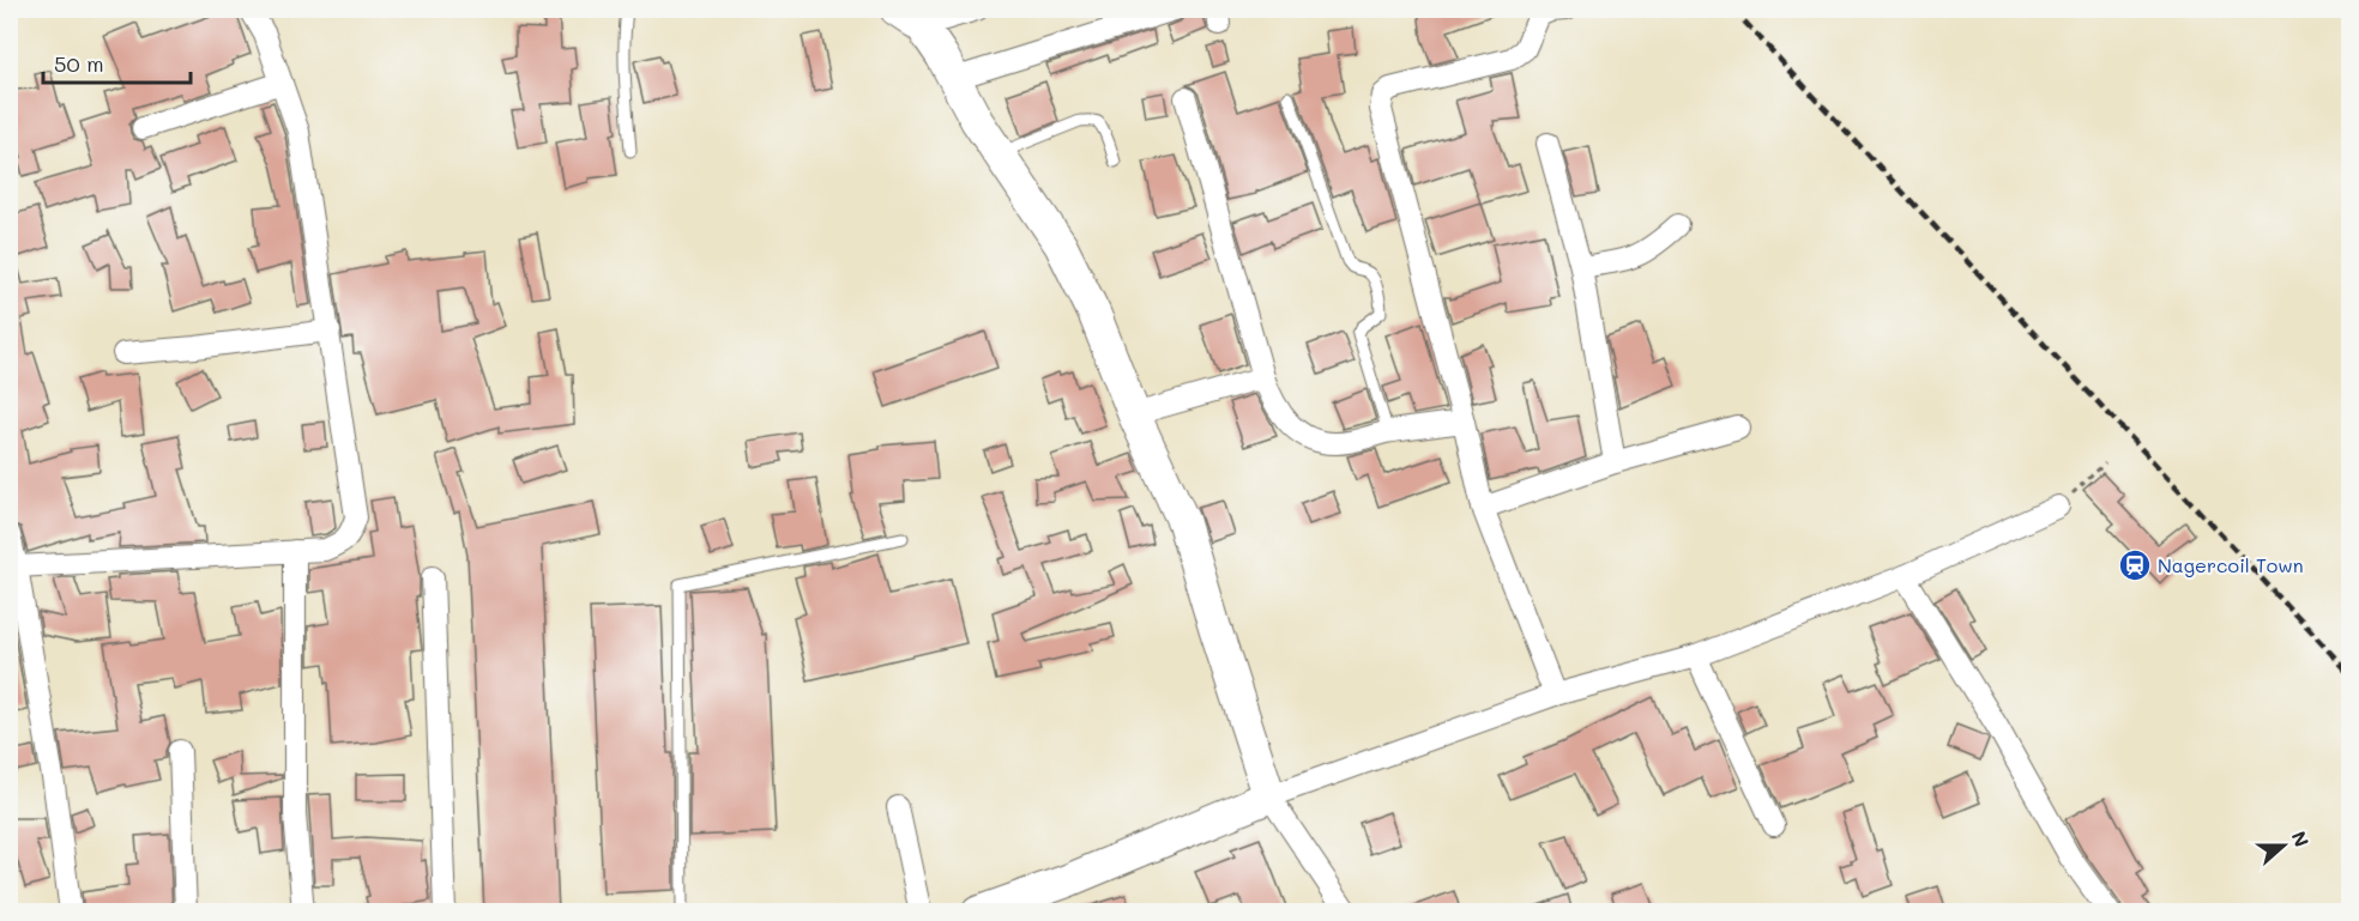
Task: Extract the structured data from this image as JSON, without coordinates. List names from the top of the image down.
{
  "places": {
    "station": ["Nagercoil Town"]
  },
  "scale_bar": "50 m",
  "north": "right"
}
